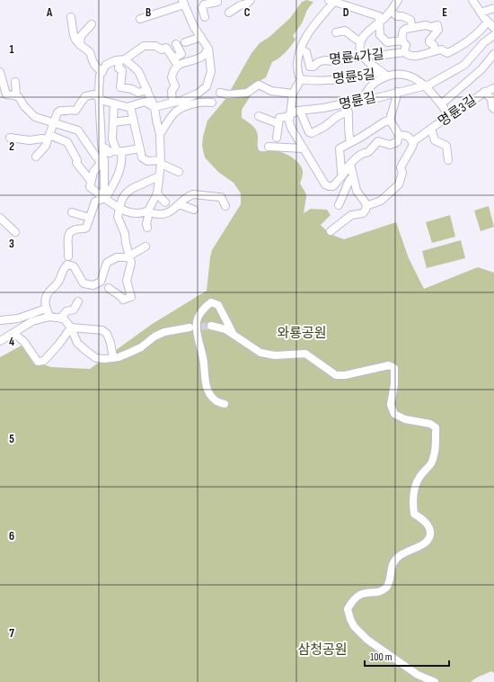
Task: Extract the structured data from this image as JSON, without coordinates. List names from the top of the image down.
{
  "streets": {
    "street": [
      "명륜4가길",
      "명륜5길",
      "명륜길",
      "명륜3길"
    ]
  },
  "crossings": [
    ["명륜5길", "명륜길"]
  ],
  "parks": ["와룡공원", "삼청공원"],
  "scale_bar": "100 m",
  "grid": {
    "columns": [
      "A",
      "B",
      "C",
      "D",
      "E"
    ],
    "rows": [
      "1",
      "2",
      "3",
      "4",
      "5",
      "6",
      "7"
    ]
  }
}
